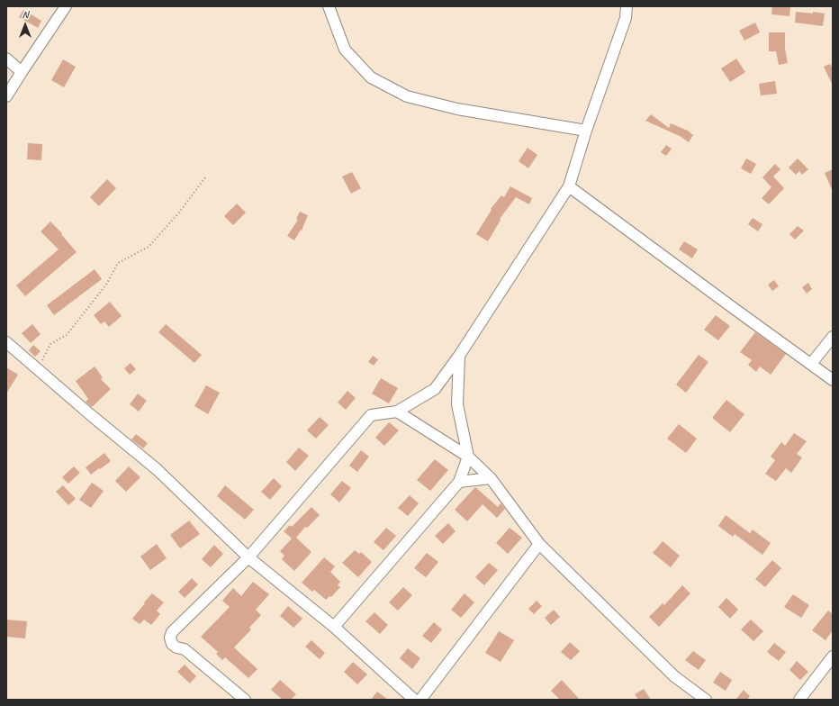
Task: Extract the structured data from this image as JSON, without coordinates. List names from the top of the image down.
{
  "north": "top"
}
